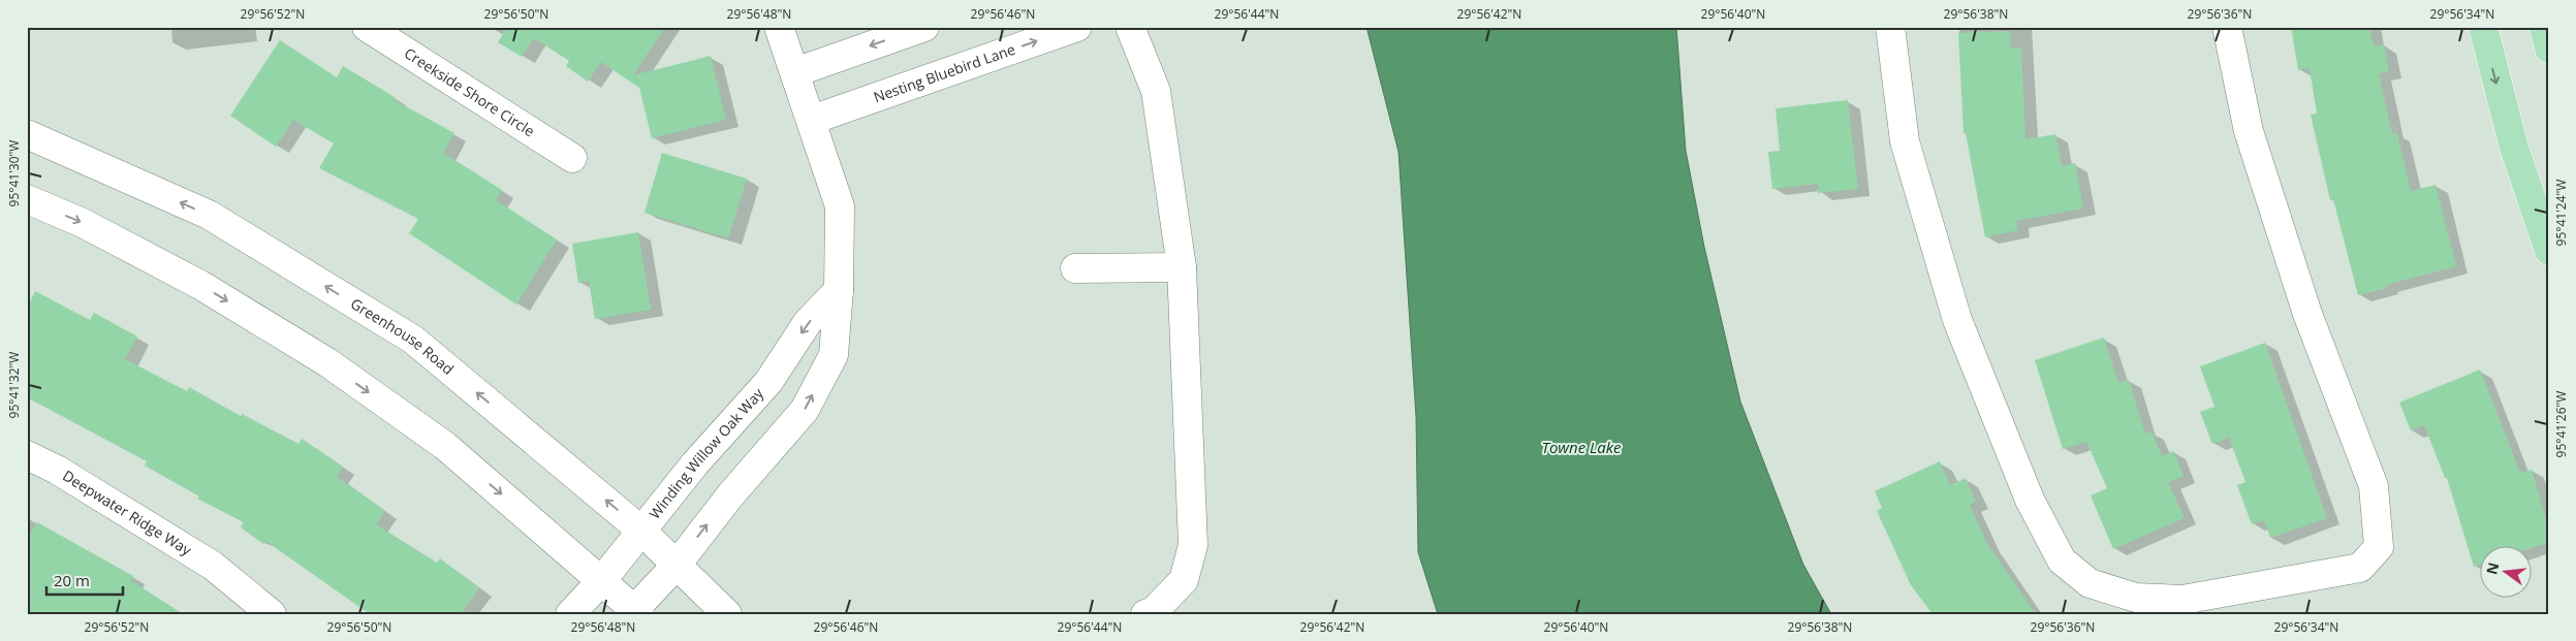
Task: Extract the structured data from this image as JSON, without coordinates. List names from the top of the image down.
{
  "streets": {
    "street": [
      "Nesting Bluebird Lane",
      "Creekside Shore Circle",
      "Greenhouse Road",
      "Winding Willow Oak Way",
      "Deepwater Ridge Way"
    ]
  },
  "crossings": [
    ["Greenhouse Road", "Winding Willow Oak Way"]
  ],
  "water": ["Towne Lake"],
  "scale_bar": "20 m",
  "north": "left",
  "coordinates": [
    "29°56'52\"N",
    "29°56'50\"N",
    "29°56'48\"N",
    "29°56'46\"N",
    "29°56'44\"N",
    "29°56'42\"N",
    "29°56'40\"N",
    "29°56'38\"N",
    "29°56'36\"N",
    "29°56'34\"N",
    "95°41'30\"W",
    "95°41'24\"W",
    "95°41'32\"W",
    "95°41'26\"W"
  ]
}
